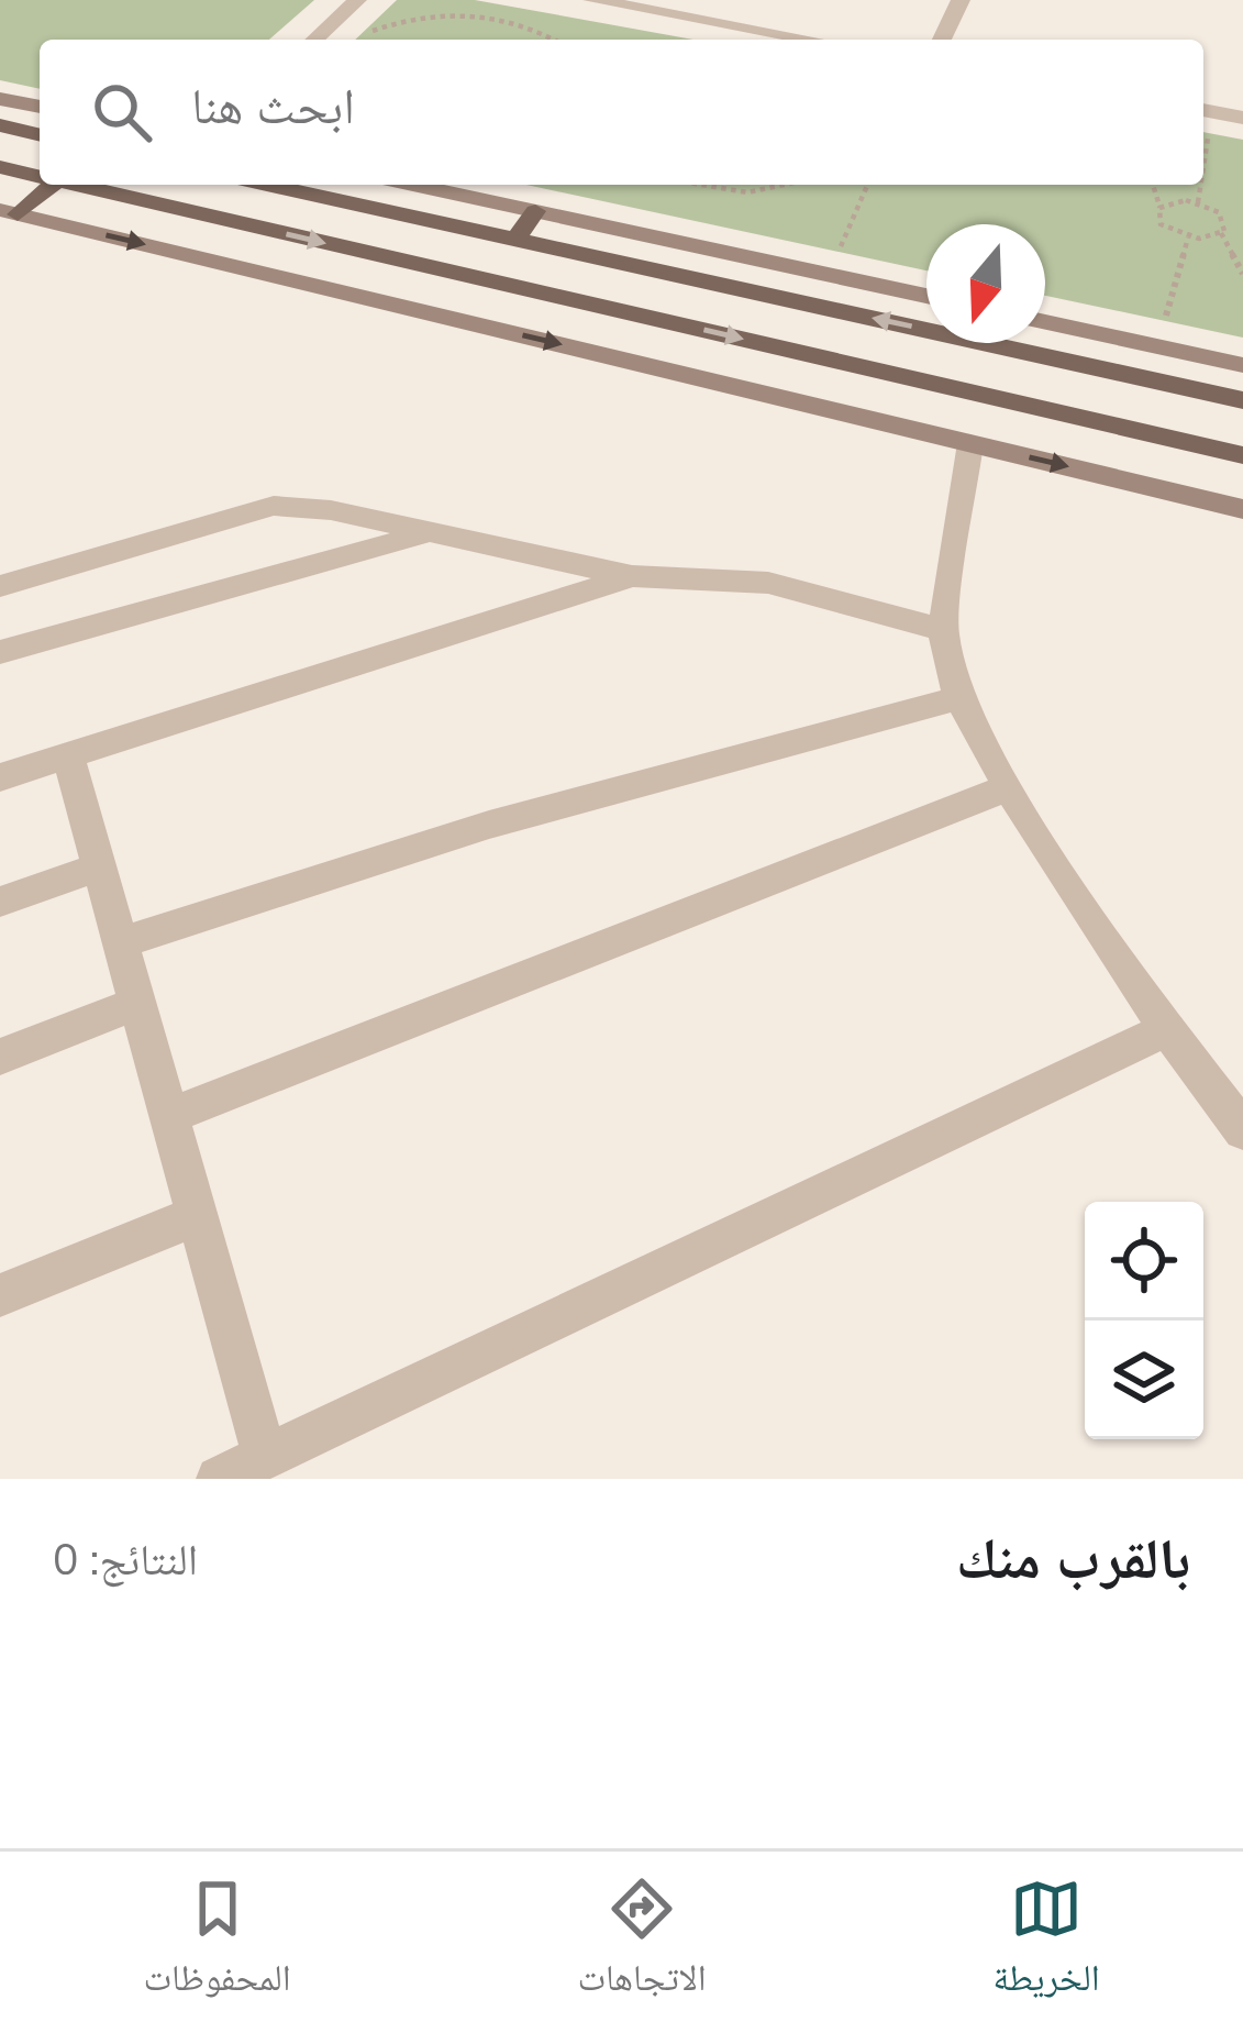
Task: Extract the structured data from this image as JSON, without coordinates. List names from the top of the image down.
{
  "north": "bottom",
  "page": {
    "search": "ابحث هنا",
    "heading": ["بالقرب منك", "النتائج: 0"],
    "nav": ["الخريطة", "الاتجاهات", "المحفوظات"]
  }
}
